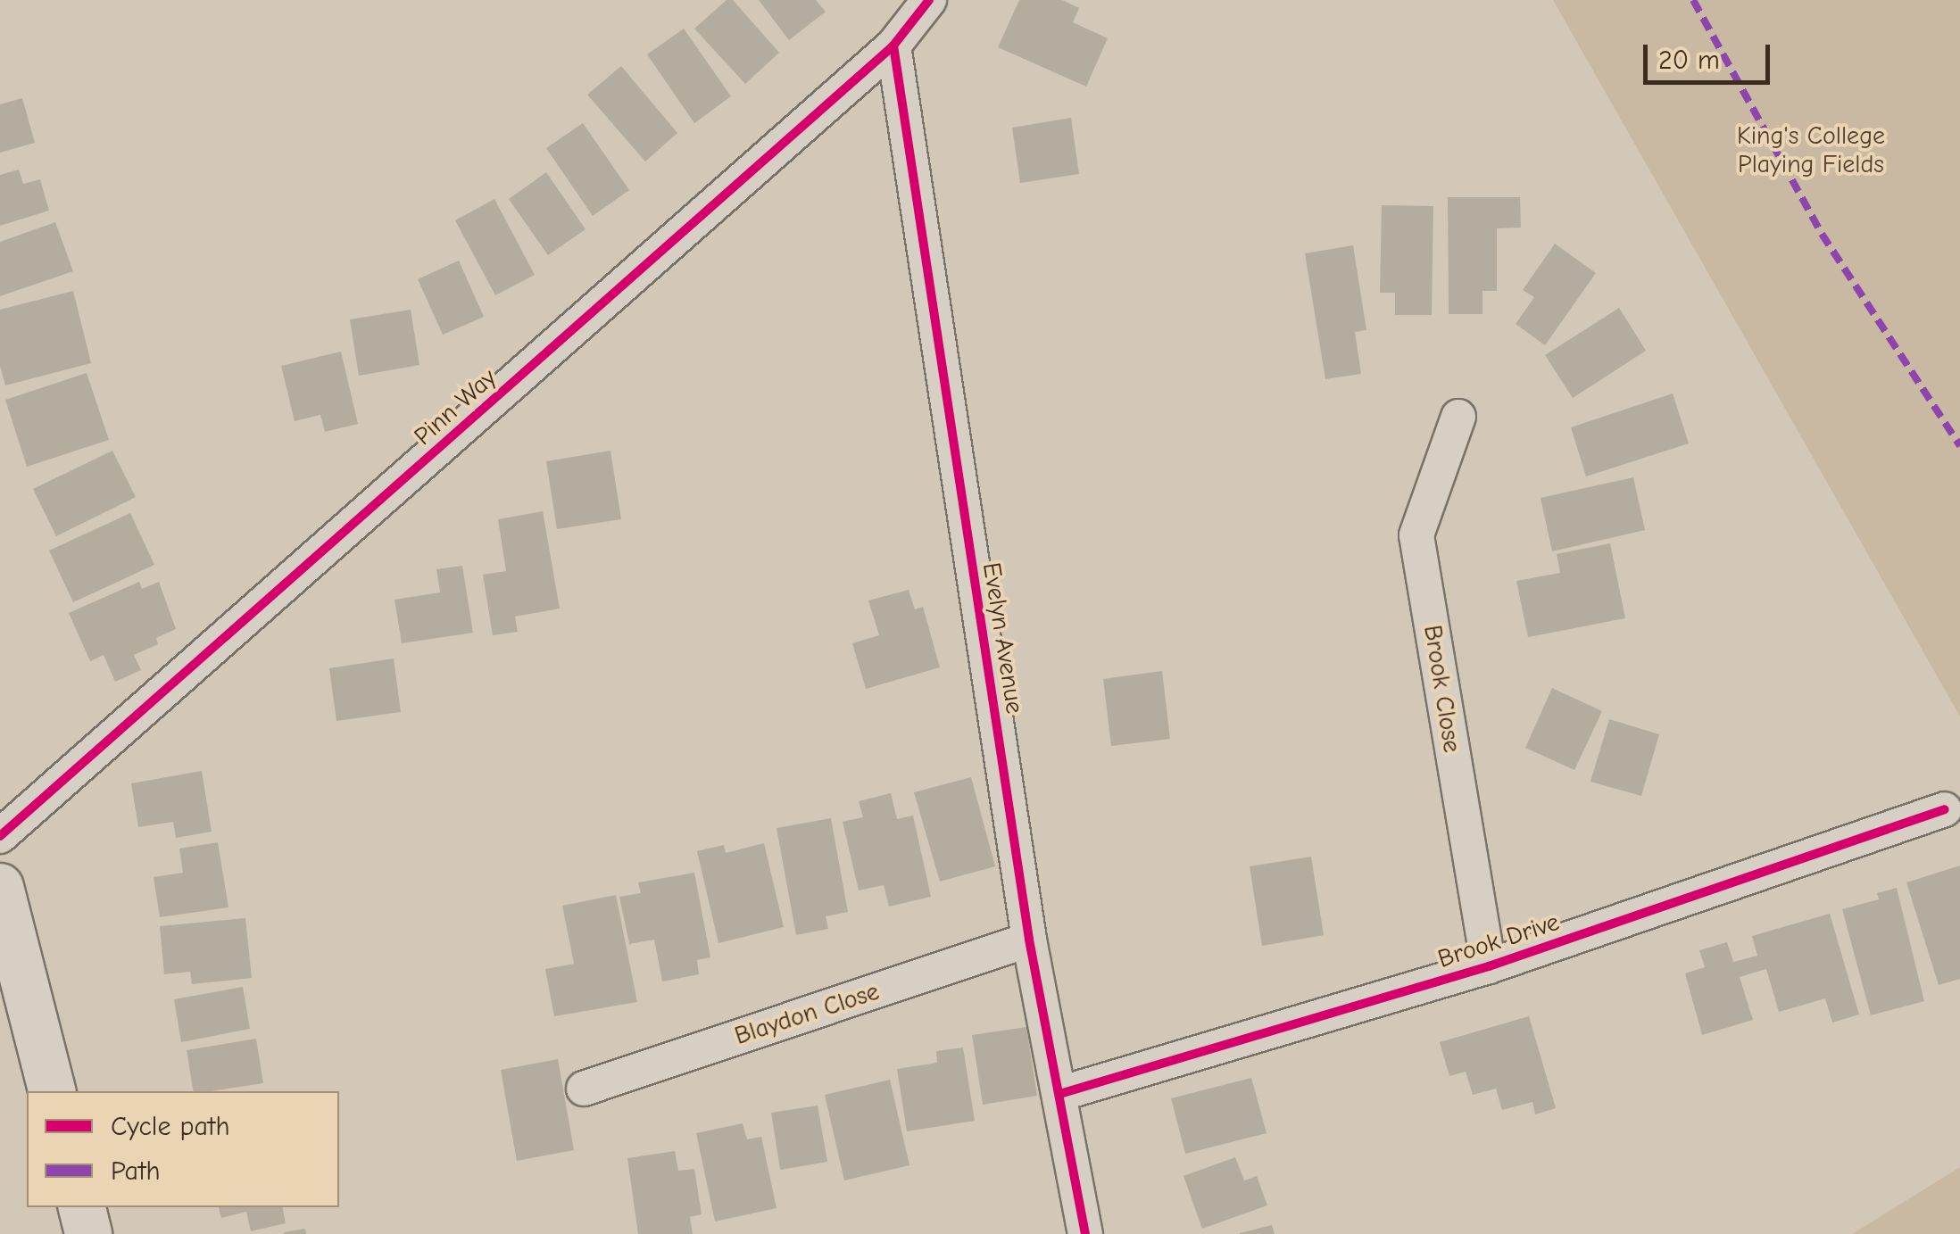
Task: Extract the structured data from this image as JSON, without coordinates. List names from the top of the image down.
{
  "streets": {
    "street": [
      "Pinn Way",
      "Evelyn Avenue",
      "Brook Close",
      "Brook Drive",
      "Blaydon Close"
    ]
  },
  "crossings": [
    ["Pinn Way", "Evelyn Avenue"],
    ["Evelyn Avenue", "Brook Drive"],
    ["Evelyn Avenue", "Blaydon Close"],
    ["Brook Close", "Brook Drive"]
  ],
  "parks": ["King's College Playing Fields"],
  "legend": ["Cycle path", "Path"],
  "scale_bar": "20 m"
}
